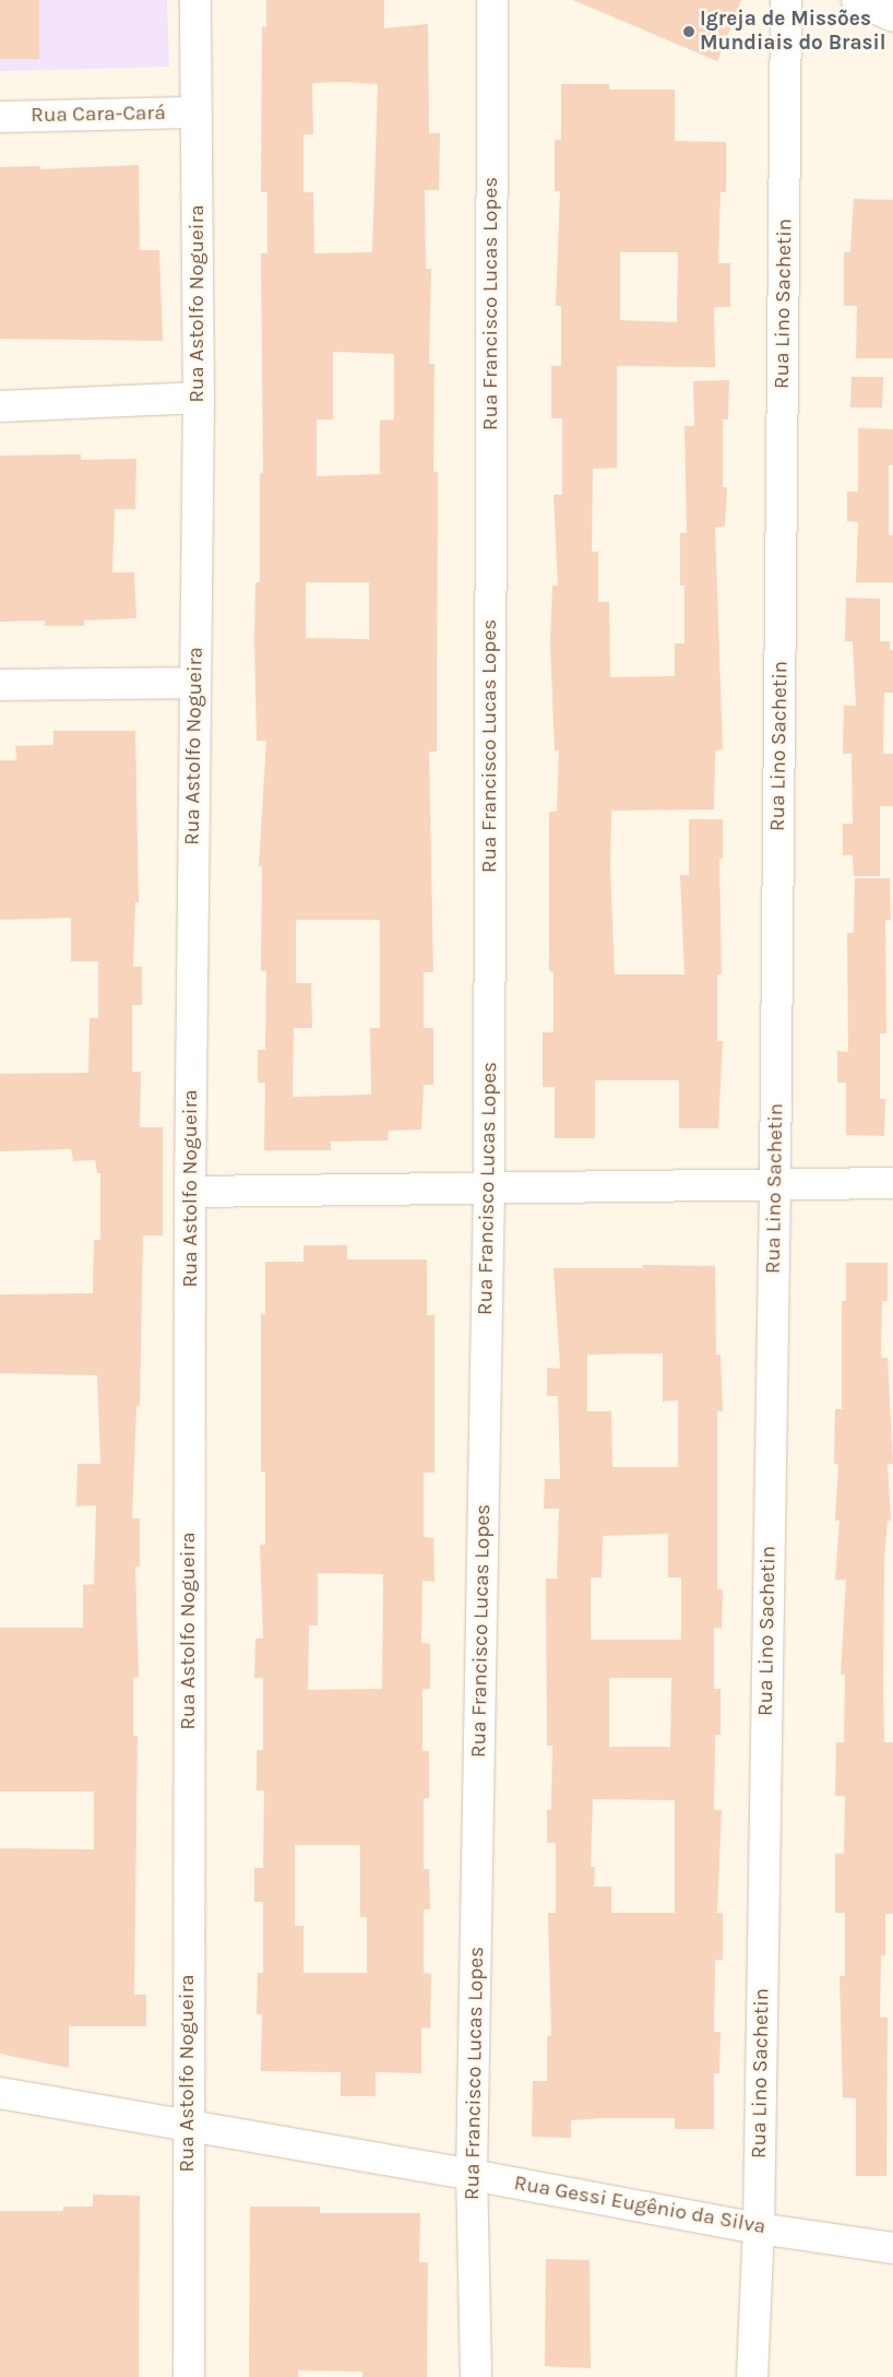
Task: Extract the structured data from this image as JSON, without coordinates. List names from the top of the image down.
{
  "streets": {
    "street": [
      "Rua Cara-Cará",
      "Rua Astolfo Nogueira",
      "Rua Francisco Lucas Lopes",
      "Rua Lino Sachetin",
      "Rua Gessi Eugênio da Silva"
    ]
  },
  "crossings": [
    ["Rua Cara-Cará", "Rua Astolfo Nogueira"],
    ["Rua Astolfo Nogueira", "Rua Gessi Eugênio da Silva"],
    ["Rua Francisco Lucas Lopes", "Rua Gessi Eugênio da Silva"],
    ["Rua Lino Sachetin", "Rua Gessi Eugênio da Silva"]
  ],
  "places": ["Igreja de Missões Mundiais do Brasil"]
}
